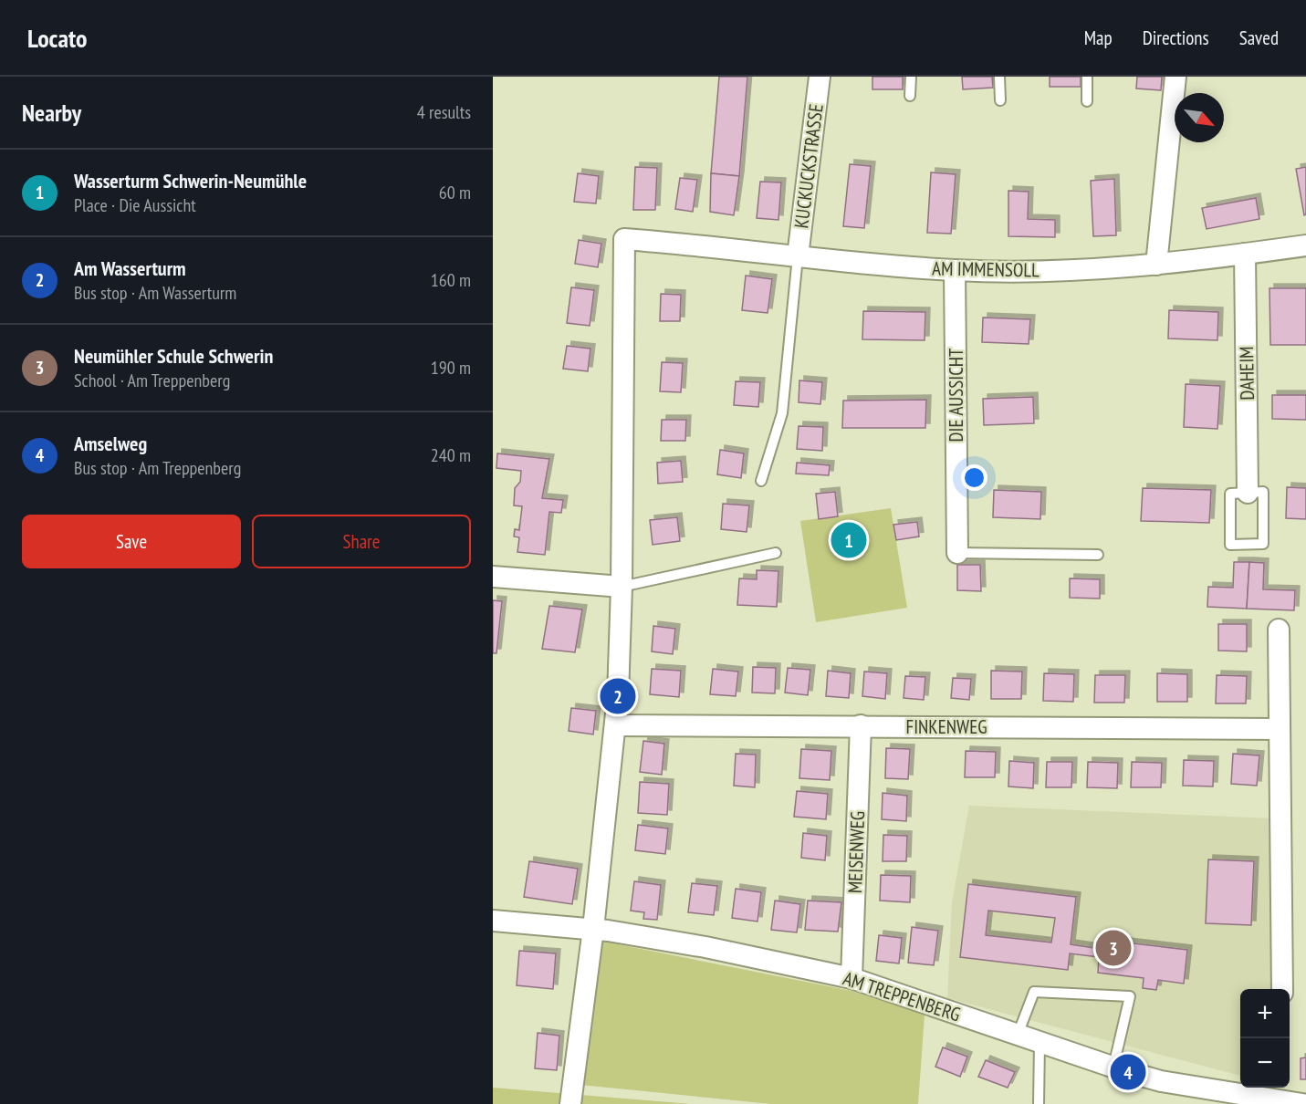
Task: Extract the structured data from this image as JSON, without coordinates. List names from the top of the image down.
{
  "streets": {
    "street": [
      "KUCKUCKSTRASSE",
      "AM IMMENSOLL",
      "DAHEIM",
      "DIE AUSSICHT",
      "FINKENWEG",
      "MEISENWEG",
      "AM TREPPENBERG"
    ]
  },
  "crossings": [
    ["KUCKUCKSTRASSE", "AM IMMENSOLL"],
    ["AM IMMENSOLL", "DAHEIM"],
    ["AM IMMENSOLL", "DIE AUSSICHT"],
    ["FINKENWEG", "MEISENWEG"],
    ["MEISENWEG", "AM TREPPENBERG"]
  ],
  "north": "bottom right",
  "page": {
    "header": "Locato",
    "nav": ["Map", "Directions", "Saved"],
    "heading": ["Nearby", "4 results"],
    "list": [
      {
        "mark": "1",
        "name": "Wasserturm Schwerin-Neumühle",
        "note": "Place · Die Aussicht",
        "value": "60 m"
      },
      {
        "mark": "2",
        "name": "Am Wasserturm",
        "note": "Bus stop · Am Wasserturm",
        "value": "160 m"
      },
      {
        "mark": "3",
        "name": "Neumühler Schule Schwerin",
        "note": "School · Am Treppenberg",
        "value": "190 m"
      },
      {
        "mark": "4",
        "name": "Amselweg",
        "note": "Bus stop · Am Treppenberg",
        "value": "240 m"
      }
    ],
    "buttons": ["Save", "Share"],
    "pins": [
      "1",
      "2",
      "3",
      "4"
    ],
    "map_buttons": ["+", "−"]
  }
}
